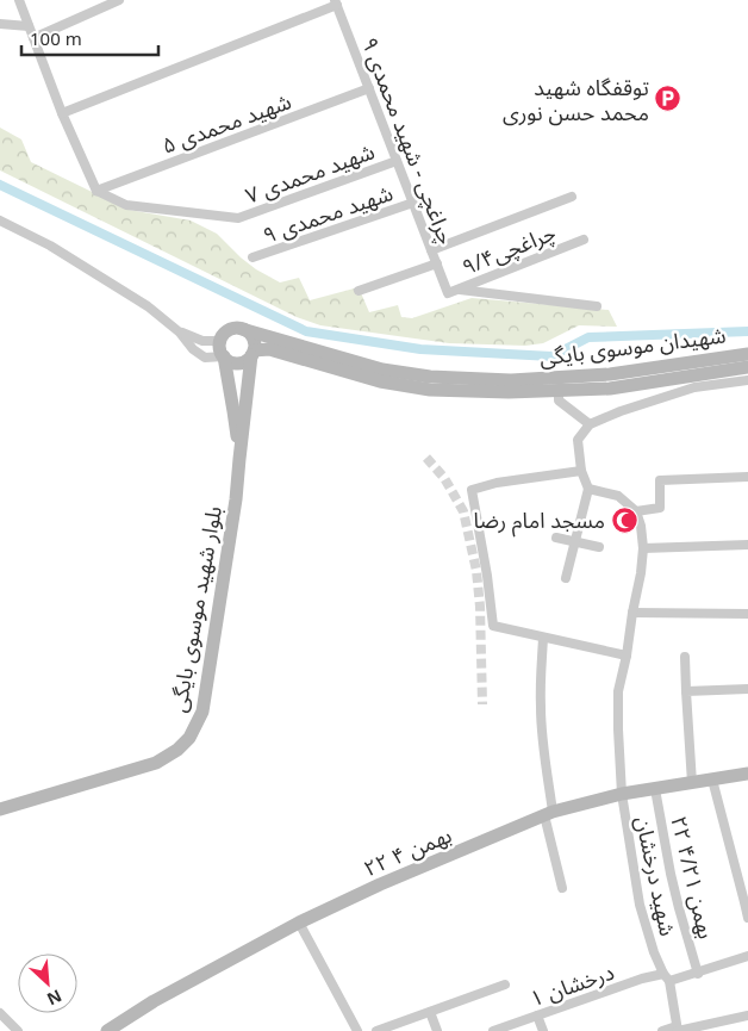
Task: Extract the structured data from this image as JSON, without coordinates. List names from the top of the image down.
{
  "streets": {
    "street": [
      "شهید محمدی ۵",
      "۹ چراغچی - شهید محمدی",
      "شهید محمدی ۷",
      "شهید محمدی ۹",
      "۹/۴چراغچی",
      "شهیدان موسوی بایگی",
      "بلوار شهید موسوی بایگی",
      "۲۲ بهمن ۴",
      "شهید درخشان",
      "۲۲ بهمن ۴/۲۱",
      "درخشان ۱"
    ]
  },
  "crossings": [
    ["شهید محمدی ۵", "۹ چراغچی - شهید محمدی"],
    ["شهید محمدی ۵", "شهید محمدی ۷"],
    ["۹ چراغچی - شهید محمدی", "شهید محمدی ۷"],
    ["۹ چراغچی - شهید محمدی", "شهید محمدی ۹"],
    ["۹ چراغچی - شهید محمدی", "۹/۴چراغچی"],
    ["شهیدان موسوی بایگی", "بلوار شهید موسوی بایگی"],
    ["۲۲ بهمن ۴", "شهید درخشان"],
    ["۲۲ بهمن ۴", "۲۲ بهمن ۴/۲۱"],
    ["شهید درخشان", "درخشان ۱"],
    ["۲۲ بهمن ۴/۲۱", "درخشان ۱"]
  ],
  "places": {
    "parking": ["توقفگاه شهید محمد حسن نوری"],
    "mosque": ["مسجد امام رضا"]
  },
  "scale_bar": "100 m",
  "north": "bottom right"
}
